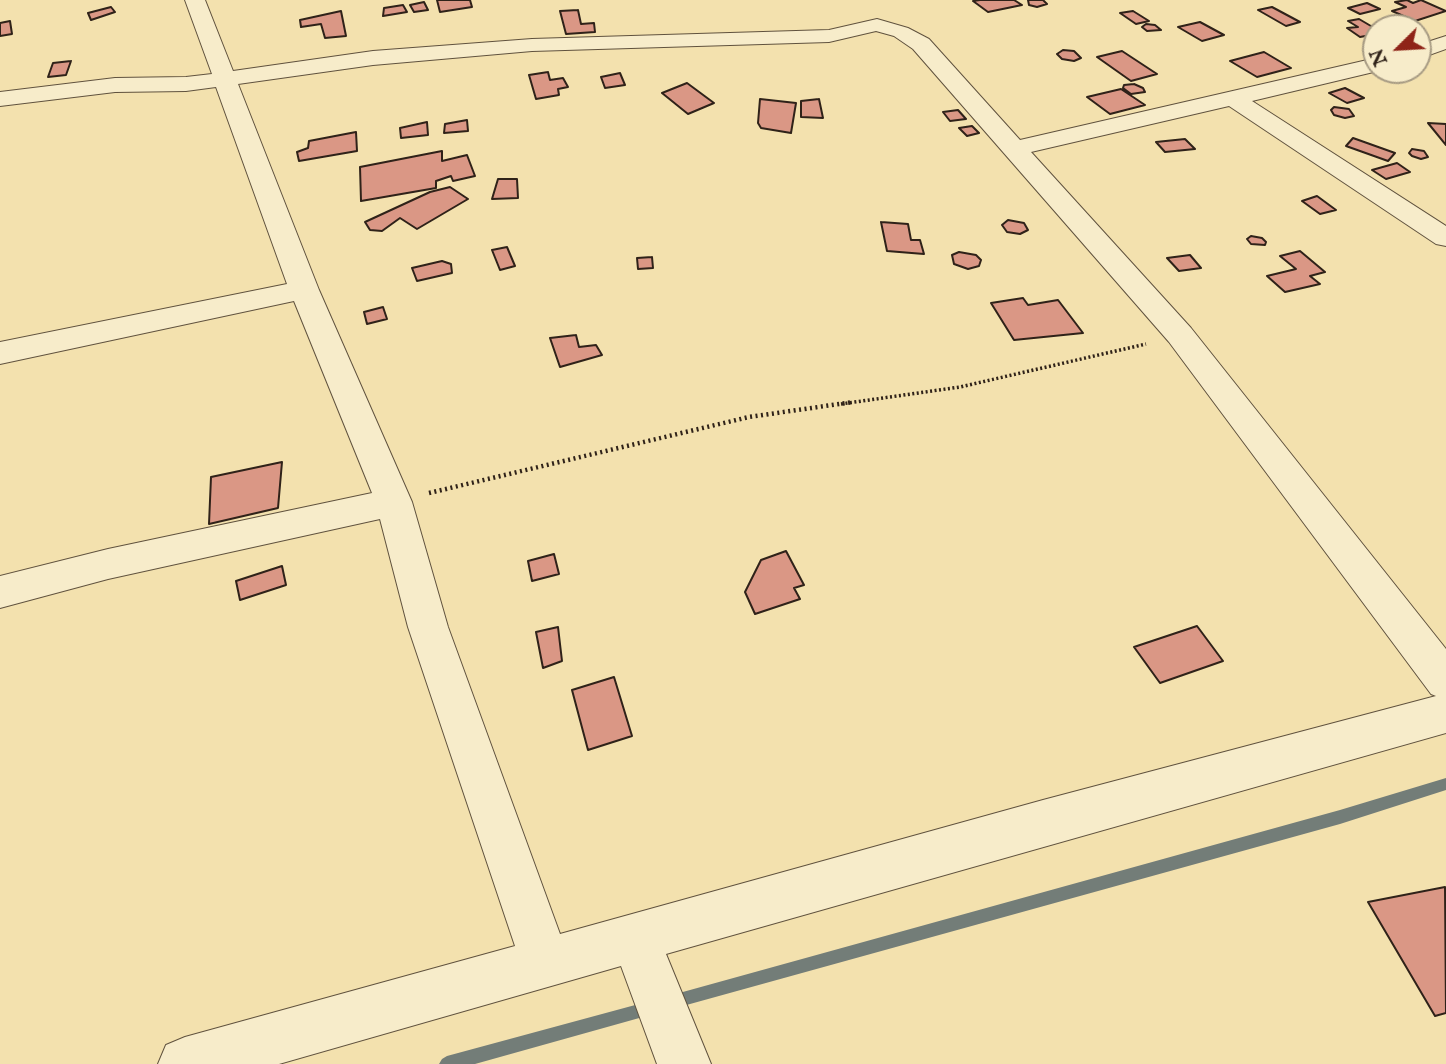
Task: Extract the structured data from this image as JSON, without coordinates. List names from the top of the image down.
{
  "north": "bottom left"
}
